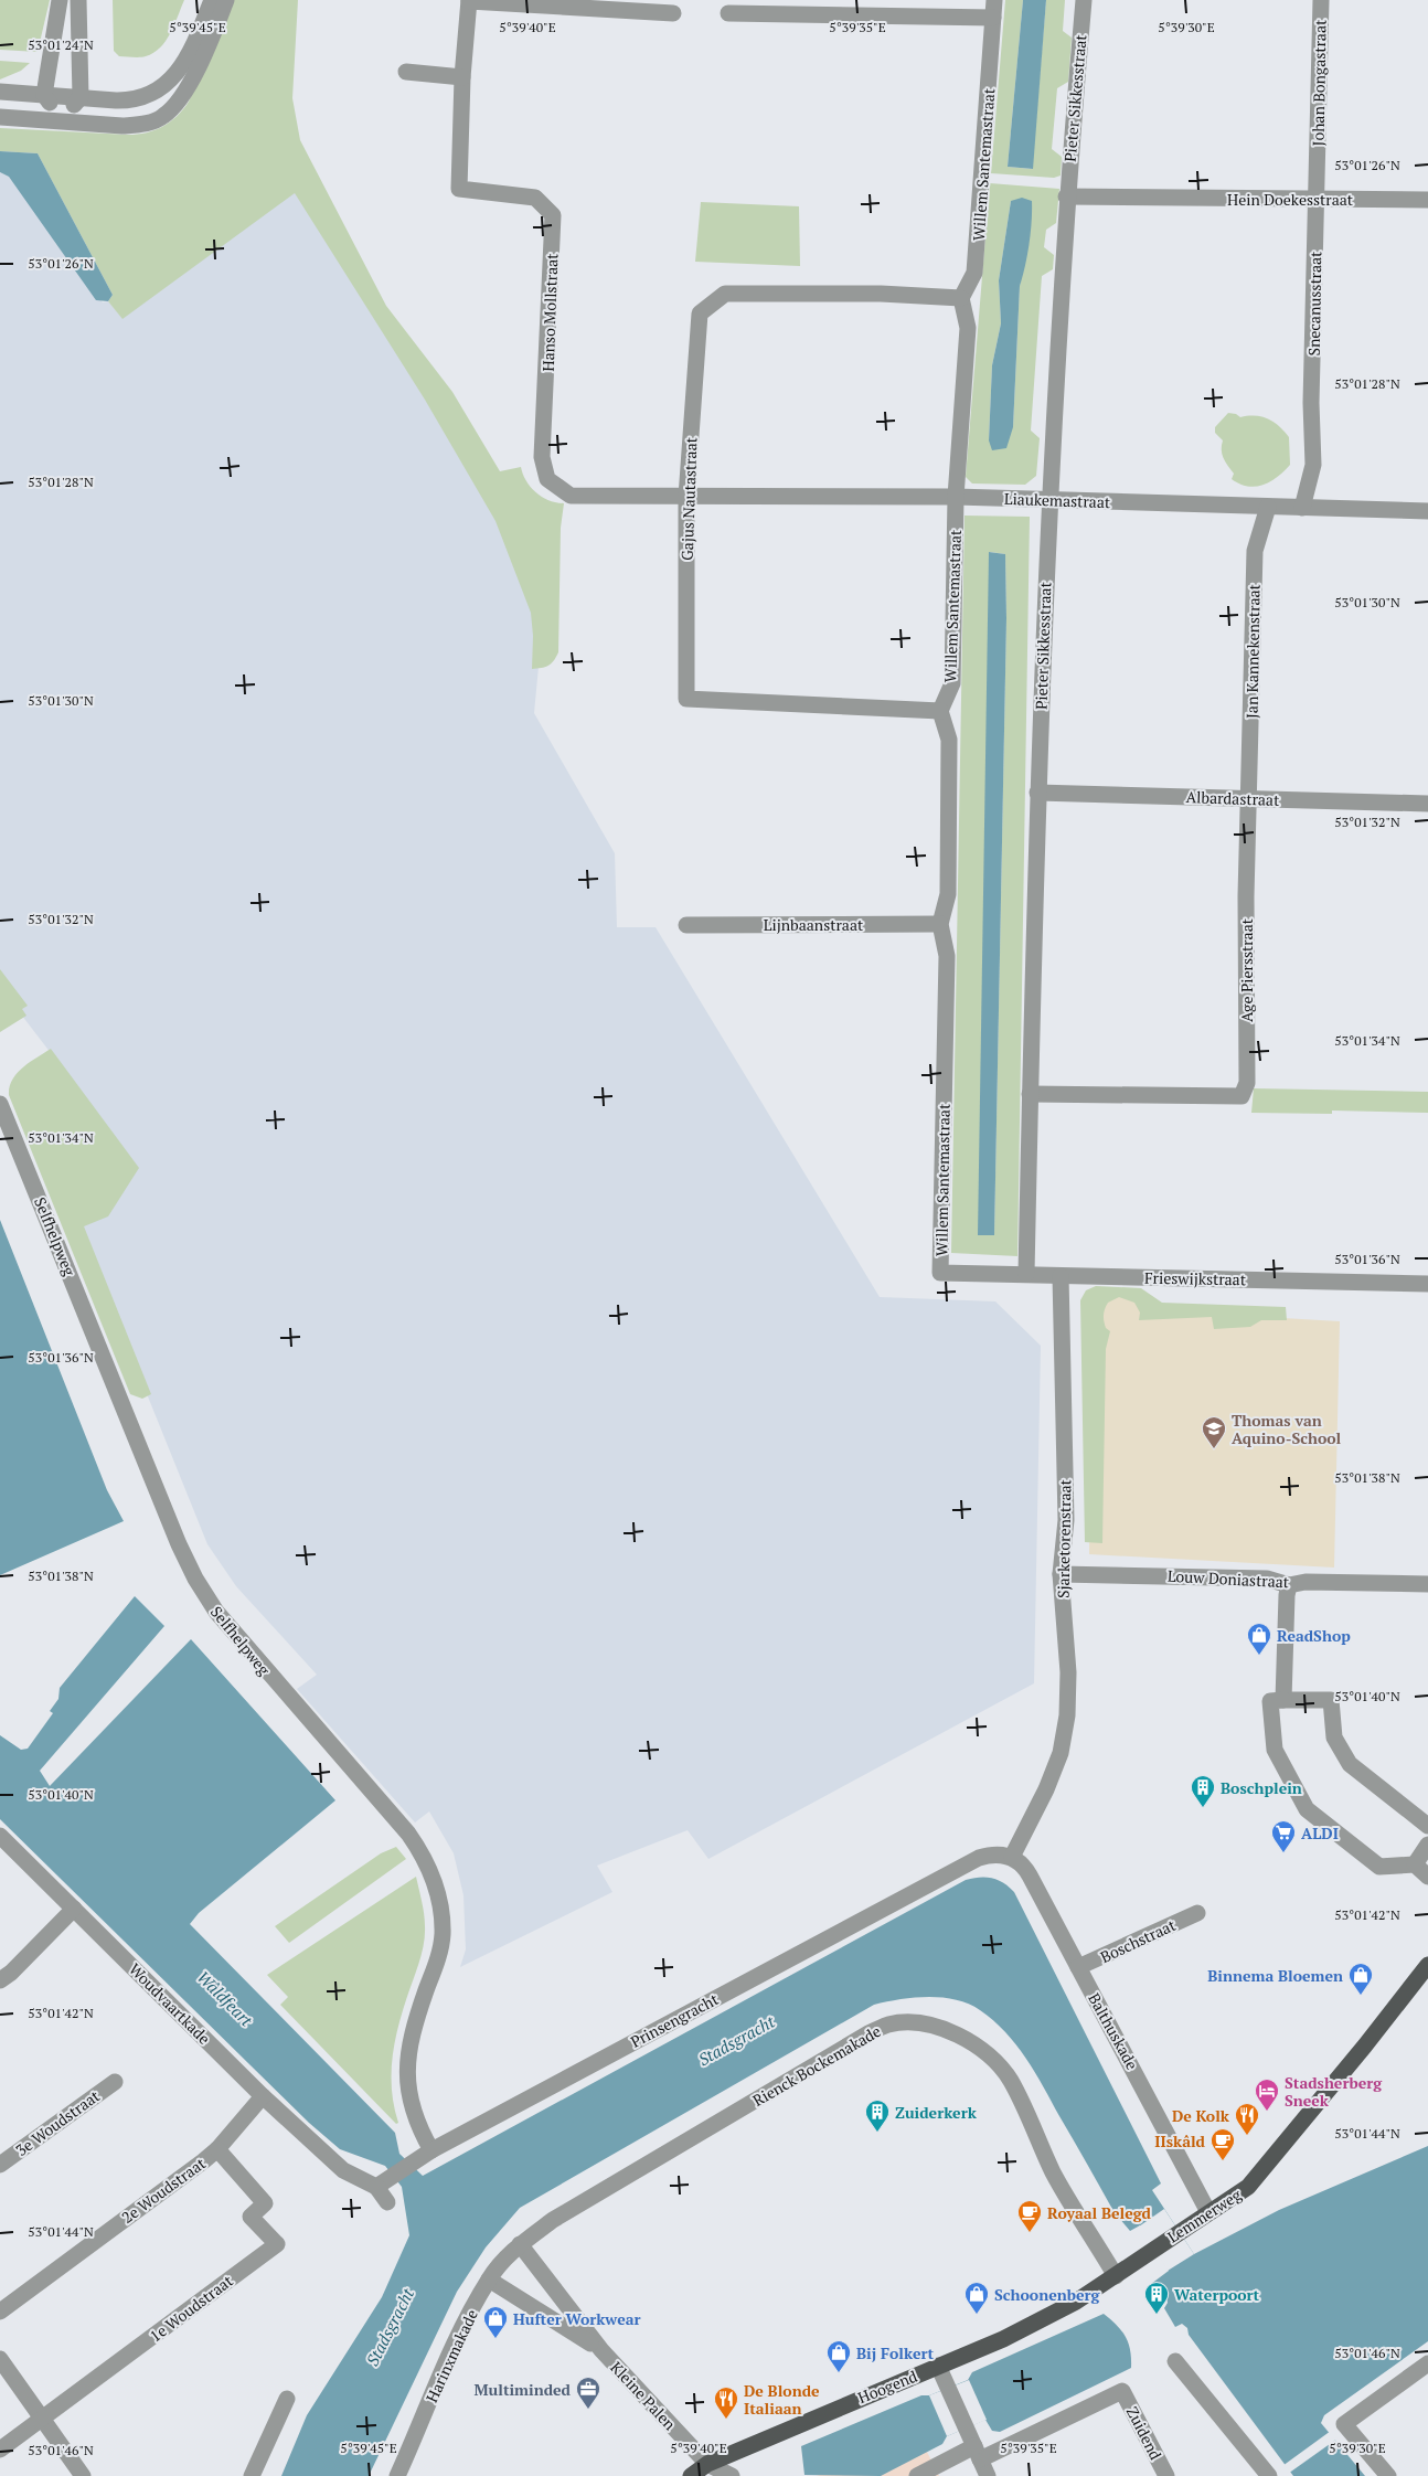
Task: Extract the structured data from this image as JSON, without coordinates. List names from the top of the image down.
{
  "streets": {
    "main road": ["Lemmerweg", "Hoogend"],
    "street": [
      "Johan Bongastraat",
      "Pieter Sikkesstraat",
      "Willem Santemastraat",
      "Hein Doekesstraat",
      "Snecanusstraat",
      "Hanso Mollstraat",
      "Gajus Nautastraat",
      "Liaukemastraat",
      "Jan Kannekenstraat",
      "Albardastraat",
      "Lijnbaanstraat",
      "Age Piersstraat",
      "Selfhelpweg",
      "Frieswijkstraat",
      "Sjarketorenstraat",
      "Louw Doniastraat",
      "Boschstraat",
      "Woudvaartkade",
      "Prinsengracht",
      "Balthuskade",
      "Rienck Bockemakade",
      "3e Woudstraat",
      "2e Woudstraat",
      "1e Woudstraat",
      "Harinxmakade",
      "Kleine Palen",
      "Zuidend"
    ]
  },
  "crossings": [
    ["Johan Bongastraat", "Hein Doekesstraat"],
    ["Johan Bongastraat", "Snecanusstraat"],
    ["Pieter Sikkesstraat", "Willem Santemastraat"],
    ["Pieter Sikkesstraat", "Hein Doekesstraat"],
    ["Pieter Sikkesstraat", "Liaukemastraat"],
    ["Pieter Sikkesstraat", "Albardastraat"],
    ["Pieter Sikkesstraat", "Age Piersstraat"],
    ["Willem Santemastraat", "Gajus Nautastraat"],
    ["Willem Santemastraat", "Liaukemastraat"],
    ["Willem Santemastraat", "Lijnbaanstraat"],
    ["Willem Santemastraat", "Frieswijkstraat"],
    ["Willem Santemastraat", "Sjarketorenstraat"],
    ["Hein Doekesstraat", "Snecanusstraat"],
    ["Snecanusstraat", "Liaukemastraat"],
    ["Hanso Mollstraat", "Gajus Nautastraat"],
    ["Hanso Mollstraat", "Liaukemastraat"],
    ["Gajus Nautastraat", "Liaukemastraat"],
    ["Liaukemastraat", "Jan Kannekenstraat"],
    ["Jan Kannekenstraat", "Albardastraat"],
    ["Jan Kannekenstraat", "Age Piersstraat"],
    ["Albardastraat", "Age Piersstraat"],
    ["Selfhelpweg", "Prinsengracht"],
    ["Frieswijkstraat", "Sjarketorenstraat"],
    ["Sjarketorenstraat", "Louw Doniastraat"],
    ["Sjarketorenstraat", "Prinsengracht"],
    ["Sjarketorenstraat", "Balthuskade"],
    ["Boschstraat", "Balthuskade"],
    ["Woudvaartkade", "Prinsengracht"],
    ["Woudvaartkade", "2e Woudstraat"],
    ["Prinsengracht", "Balthuskade"],
    ["Balthuskade", "Lemmerweg"],
    ["Rienck Bockemakade", "Lemmerweg"],
    ["Rienck Bockemakade", "Harinxmakade"],
    ["Rienck Bockemakade", "Hoogend"],
    ["Rienck Bockemakade", "Kleine Palen"],
    ["2e Woudstraat", "1e Woudstraat"],
    ["Lemmerweg", "Hoogend"],
    ["Harinxmakade", "Kleine Palen"],
    ["Hoogend", "Kleine Palen"]
  ],
  "water": ["Wâldfeart", "Stadsgracht"],
  "places": {
    "school or university": ["Thomas van Aquino-School"],
    "shop": [
      "ReadShop",
      "Binnema Bloemen",
      "Schoonenberg",
      "Hufter Workwear",
      "Bij Folkert"
    ],
    "building": ["Boschplein", "Zuiderkerk", "Waterpoort"],
    "supermarket": ["ALDI"],
    "hotel": ["Stadsherberg Sneek"],
    "restaurant": ["De Kolk", "De Blonde Italiaan"],
    "cafe": ["IIskâld", "Royaal Belegd"],
    "office": ["Multiminded"]
  },
  "coordinates": [
    "5°39'45\"E",
    "5°39'40\"E",
    "5°39'35\"E",
    "5°39'30\"E",
    "53°01'24\"N",
    "53°01'26\"N",
    "53°01'28\"N",
    "53°01'30\"N",
    "53°01'32\"N",
    "53°01'34\"N",
    "53°01'36\"N",
    "53°01'38\"N",
    "53°01'40\"N",
    "53°01'42\"N",
    "53°01'44\"N",
    "53°01'46\"N"
  ]
}
